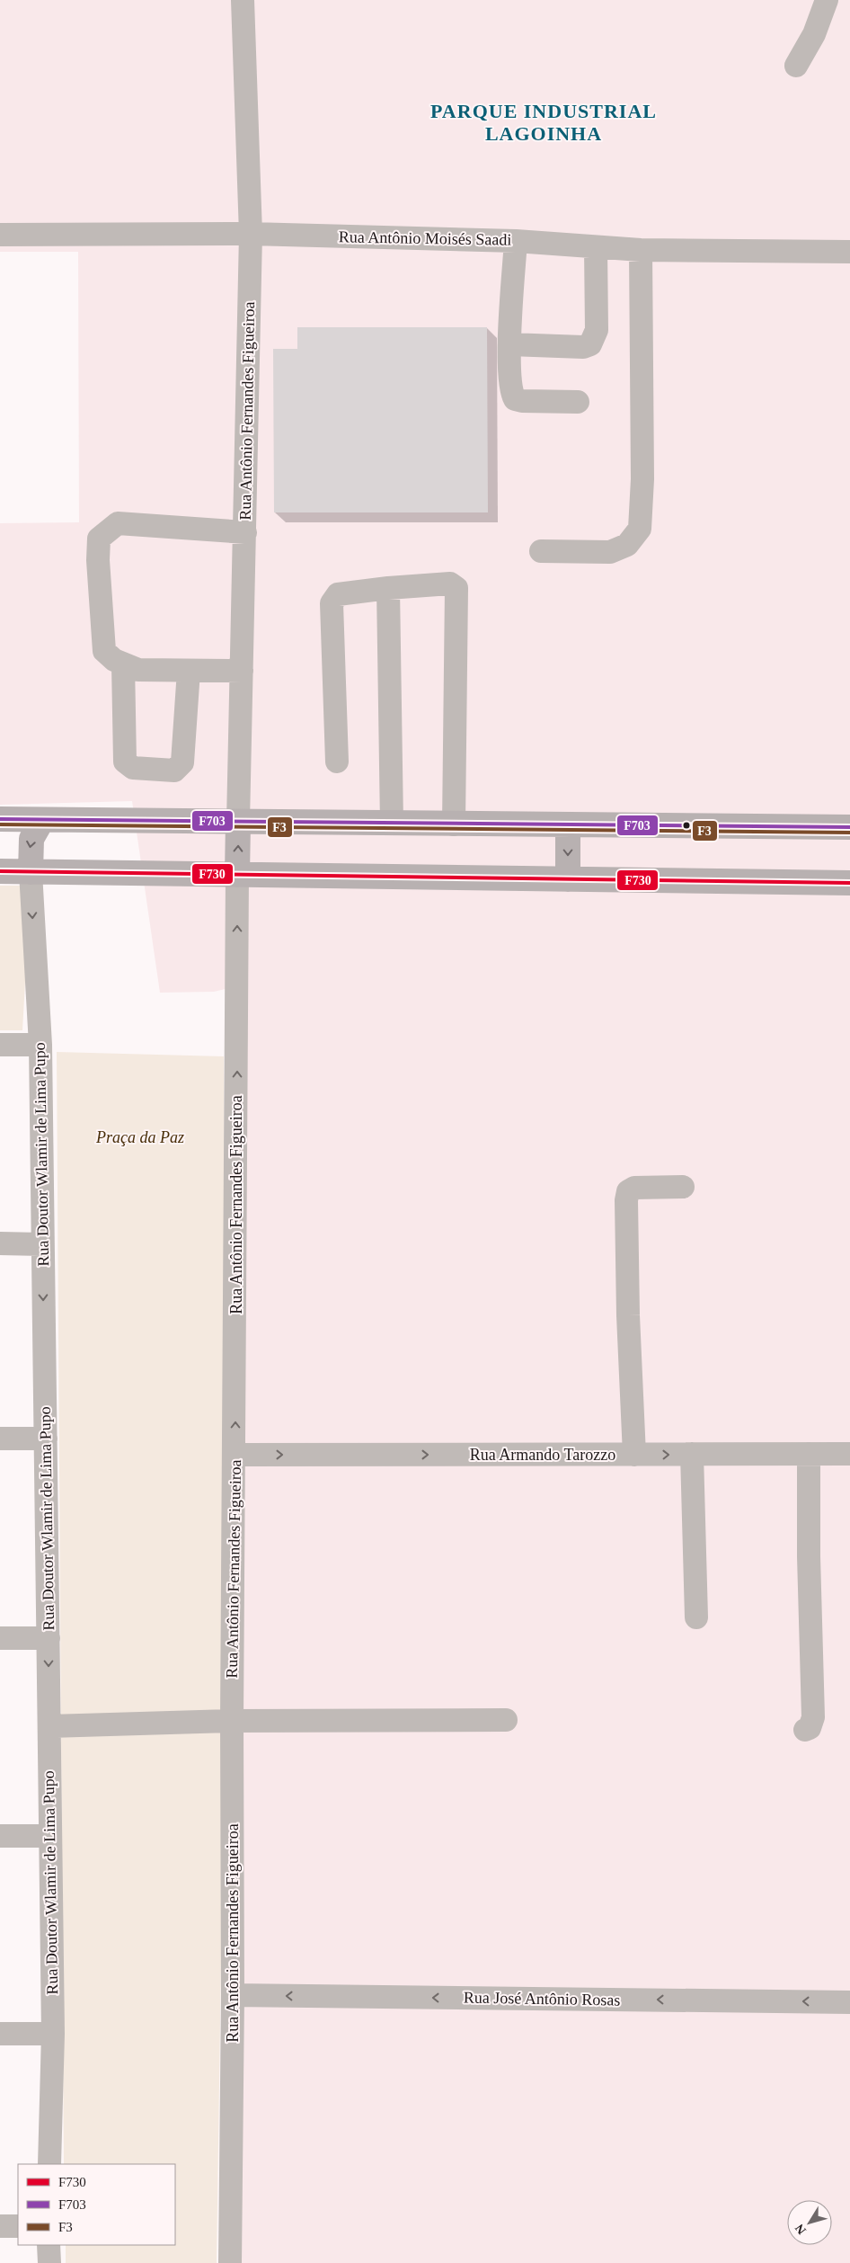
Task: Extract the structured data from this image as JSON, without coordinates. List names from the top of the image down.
{
  "streets": {
    "street": [
      "Rua Antônio Moisés Saadi",
      "Rua Antônio Fernandes Figueiroa",
      "Rua Doutor Wlamir de Lima Pupo",
      "Rua Armando Tarozzo",
      "Rua José Antônio Rosas"
    ]
  },
  "crossings": [
    ["Rua Antônio Moisés Saadi", "Rua Antônio Fernandes Figueiroa"],
    ["Rua Antônio Fernandes Figueiroa", "Rua Armando Tarozzo"],
    ["Rua Antônio Fernandes Figueiroa", "Rua José Antônio Rosas"]
  ],
  "one_way": ["Rua Doutor Wlamir de Lima Pupo", "Rua Armando Tarozzo", "Rua José Antônio Rosas"],
  "districts": ["PARQUE INDUSTRIAL LAGOINHA"],
  "parks": ["Praça da Paz"],
  "lines": ["transit line F703", "transit line F3", "transit line F730"],
  "legend": ["F730", "F703", "F3"],
  "north": "bottom left"
}
